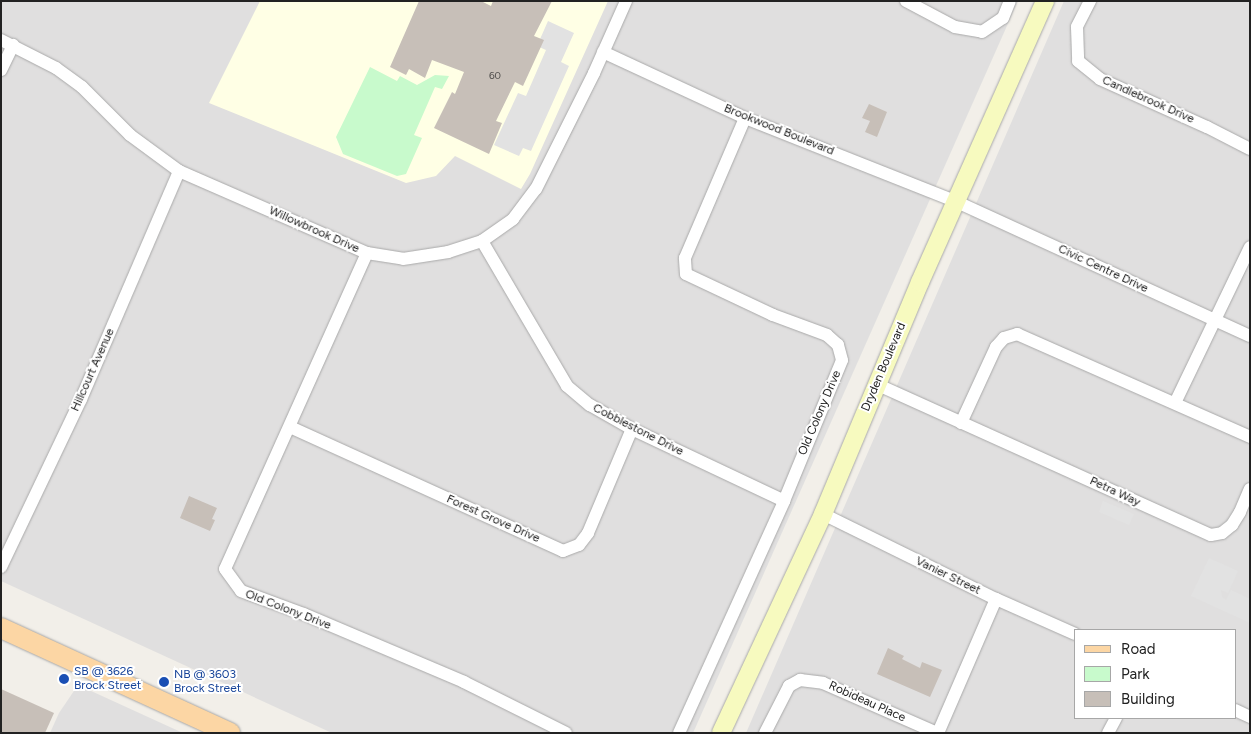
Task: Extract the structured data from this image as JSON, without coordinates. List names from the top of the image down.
{
  "streets": {
    "street": [
      "Candlebrook Drive",
      "Brookwood Boulevard",
      "Willowbrook Drive",
      "Civic Centre Drive",
      "Dryden Boulevard",
      "Hillcourt Avenue",
      "Old Colony Drive",
      "Cobblestone Drive",
      "Petra Way",
      "Forest Grove Drive",
      "Vanier Street",
      "Robideau Place"
    ]
  },
  "crossings": [
    ["Brookwood Boulevard", "Willowbrook Drive"],
    ["Brookwood Boulevard", "Civic Centre Drive"],
    ["Brookwood Boulevard", "Dryden Boulevard"],
    ["Brookwood Boulevard", "Old Colony Drive"],
    ["Willowbrook Drive", "Hillcourt Avenue"],
    ["Willowbrook Drive", "Old Colony Drive"],
    ["Willowbrook Drive", "Cobblestone Drive"],
    ["Civic Centre Drive", "Dryden Boulevard"],
    ["Dryden Boulevard", "Petra Way"],
    ["Dryden Boulevard", "Vanier Street"],
    ["Old Colony Drive", "Cobblestone Drive"],
    ["Old Colony Drive", "Forest Grove Drive"],
    ["Cobblestone Drive", "Forest Grove Drive"],
    ["Vanier Street", "Robideau Place"]
  ],
  "places": ["SB @ 3626 Brock Street", "NB @ 3603 Brock Street"],
  "house_numbers": ["60"],
  "legend": ["Road", "Park", "Building"]
}
